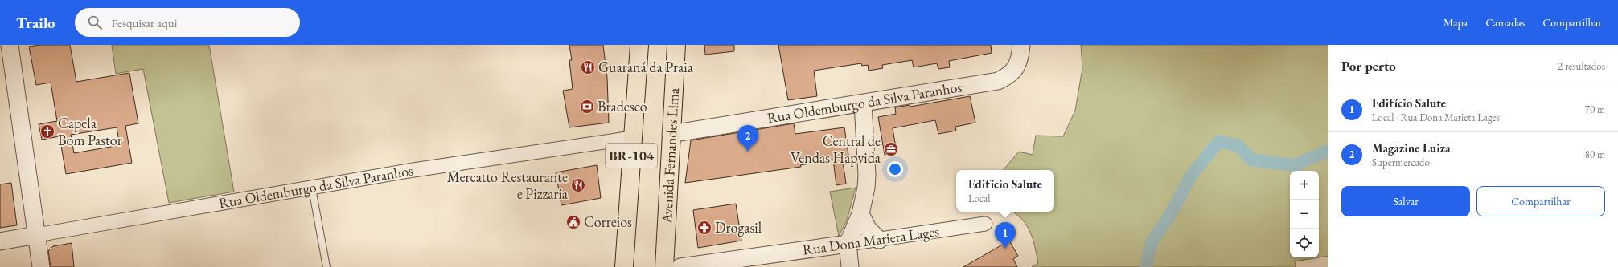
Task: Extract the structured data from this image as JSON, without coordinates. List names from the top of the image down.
{
  "streets": {
    "highway": ["BR-104", "Avenida Fernandes Lima"],
    "street": ["Rua Oldemburgo da Silva Paranhos", "Rua Dona Marieta Lages"]
  },
  "crossings": [
    ["Rua Oldemburgo da Silva Paranhos", "BR-104"],
    ["Rua Oldemburgo da Silva Paranhos", "Avenida Fernandes Lima"]
  ],
  "places": {
    "restaurant": ["Guaraná da Praia", "Mercatto Restaurante e Pizzaria"],
    "bank": ["Bradesco"],
    "church": ["Capela Bom Pastor"],
    "office": ["Central de Vendas Hapvida"],
    "public building": ["Correios"],
    "pharmacy": ["Drogasil"]
  },
  "page": {
    "header": "Trailo",
    "search": "Pesquisar aqui",
    "nav": ["Mapa", "Camadas", "Compartilhar"],
    "heading": ["Por perto", "2 resultados"],
    "list": [
      {
        "mark": "1",
        "name": "Edifício Salute",
        "note": "Local · Rua Dona Marieta Lages",
        "value": "70 m"
      },
      {
        "mark": "2",
        "name": "Magazine Luiza",
        "note": "Supermercado",
        "value": "80 m"
      }
    ],
    "pins": ["2", "1"],
    "popup": ["Edifício Salute", "Local"],
    "map_buttons": ["+", "−"],
    "buttons": ["Salvar", "Compartilhar"]
  }
}
